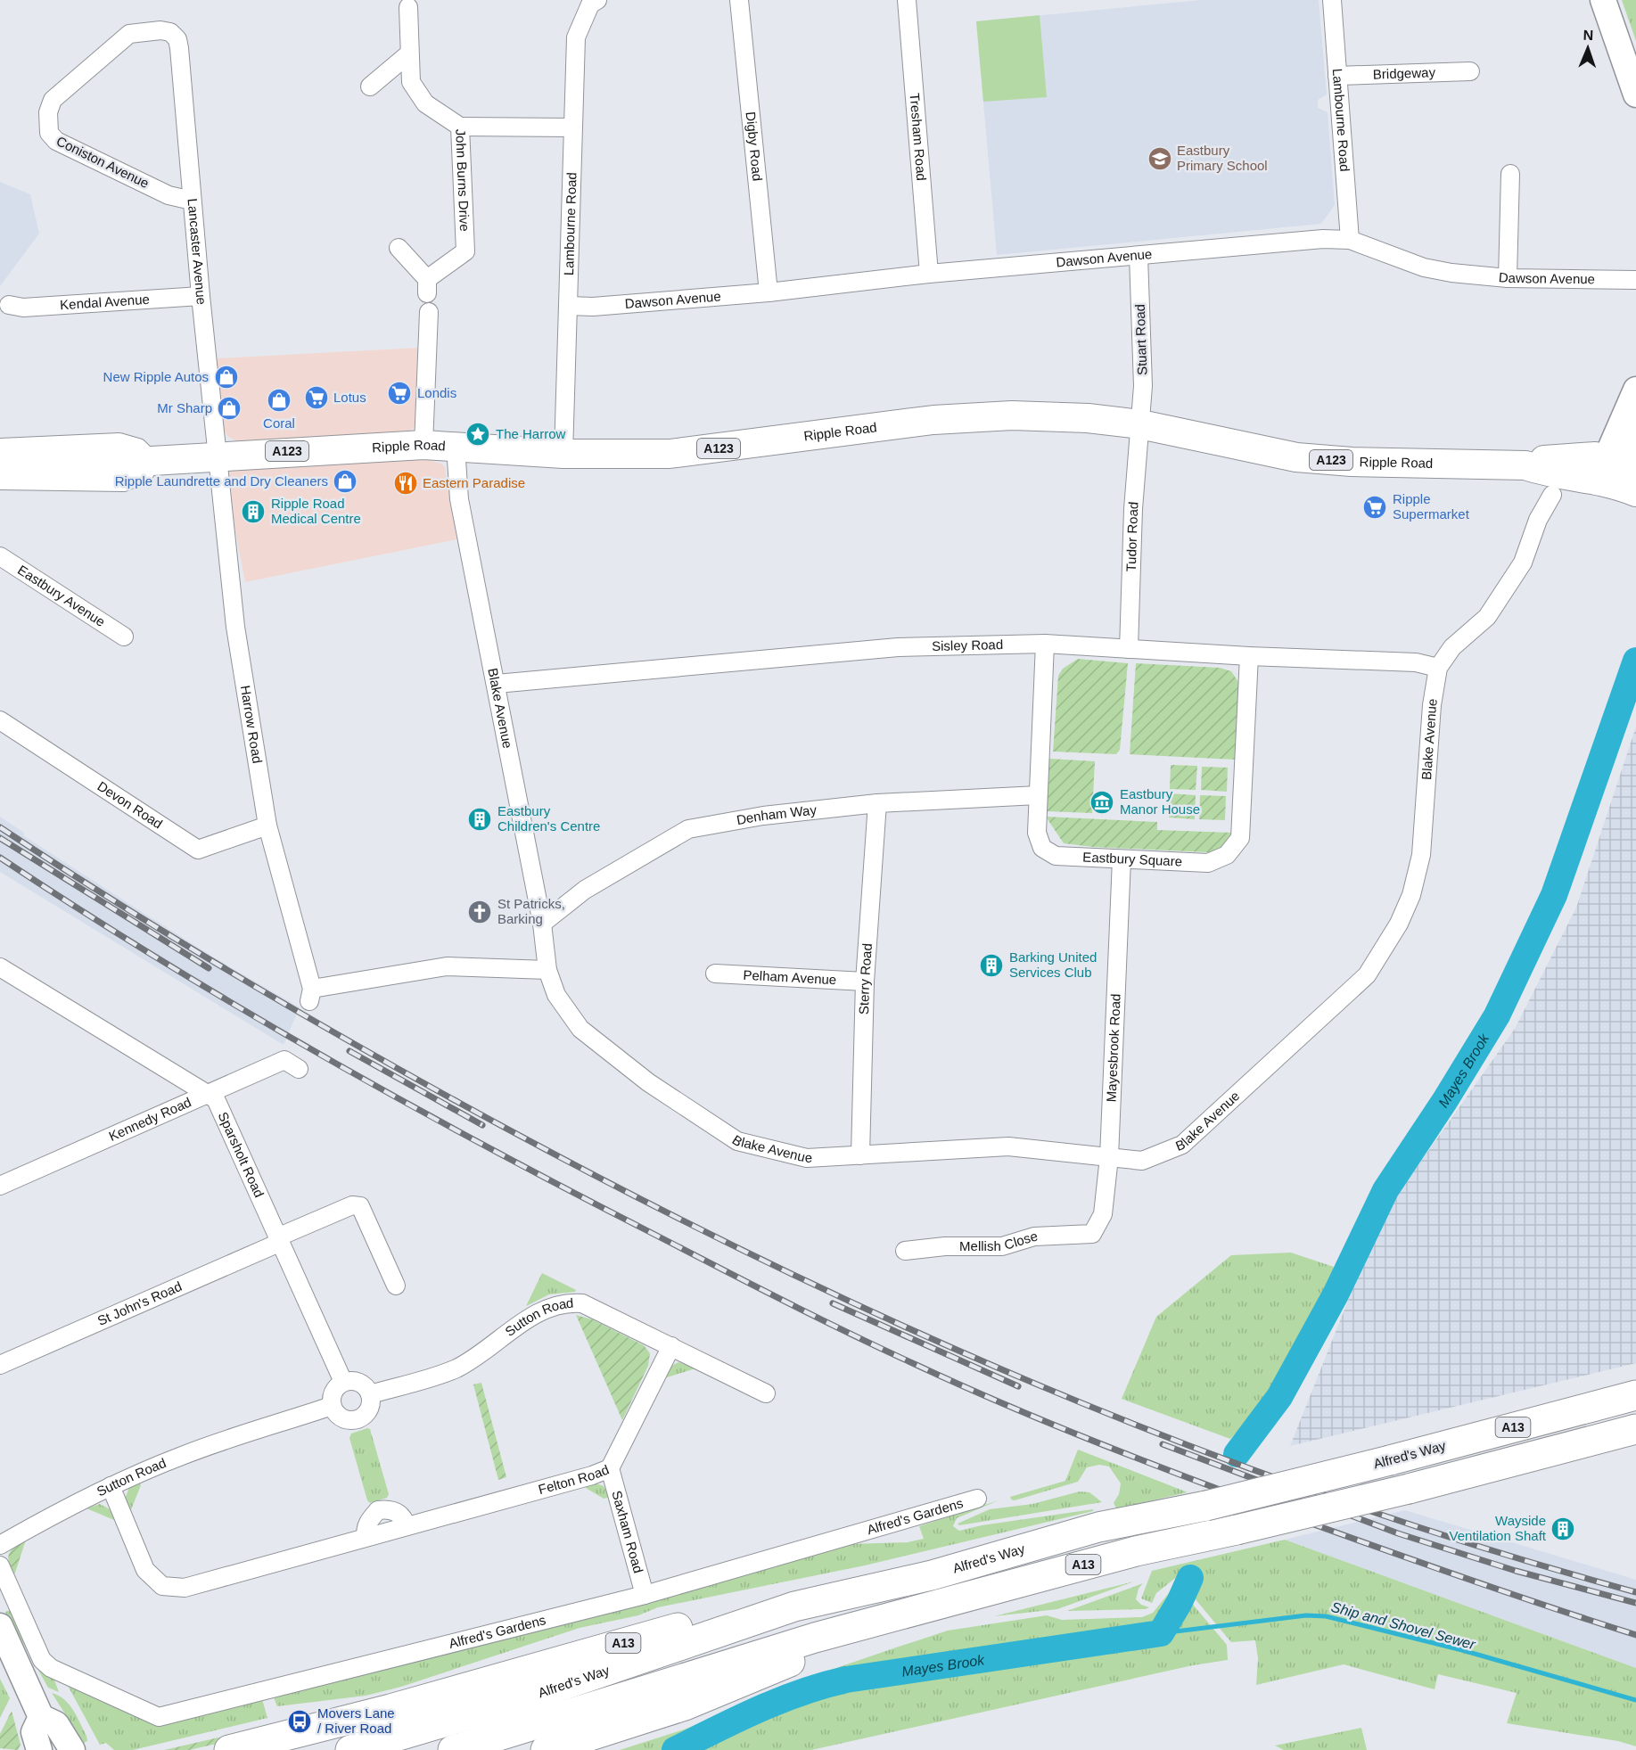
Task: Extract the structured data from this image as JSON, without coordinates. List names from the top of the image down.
{
  "streets": {
    "highway": ["A13", "Alfred's Way"],
    "main road": ["Ripple Road", "A123"],
    "street": [
      "Bridgeway",
      "Lambourne Road",
      "Tresham Road",
      "Digby Road",
      "Coniston Avenue",
      "John Burns Drive",
      "Lancaster Avenue",
      "Dawson Avenue",
      "Kendal Avenue",
      "Stuart Road",
      "Tudor Road",
      "Eastbury Avenue",
      "Sisley Road",
      "Blake Avenue",
      "Harrow Road",
      "Devon Road",
      "Denham Way",
      "Eastbury Square",
      "Pelham Avenue",
      "Sterry Road",
      "Mayesbrook Road",
      "Kennedy Road",
      "Sparsholt Road",
      "Mellish Close",
      "St John's Road",
      "Sutton Road",
      "Felton Road",
      "Alfred's Gardens",
      "Saxham Road"
    ]
  },
  "crossings": [
    ["Bridgeway", "Lambourne Road"],
    ["Lambourne Road", "Dawson Avenue"],
    ["Lambourne Road", "Ripple Road"],
    ["Tresham Road", "Dawson Avenue"],
    ["Digby Road", "Dawson Avenue"],
    ["Coniston Avenue", "Lancaster Avenue"],
    ["Lancaster Avenue", "Kendal Avenue"],
    ["Lancaster Avenue", "Ripple Road"],
    ["Lancaster Avenue", "Harrow Road"],
    ["Dawson Avenue", "Stuart Road"],
    ["Stuart Road", "Ripple Road"],
    ["Stuart Road", "Tudor Road"],
    ["Ripple Road", "Tudor Road"],
    ["Ripple Road", "Blake Avenue"],
    ["Ripple Road", "Harrow Road"],
    ["Tudor Road", "Sisley Road"],
    ["Sisley Road", "Blake Avenue"],
    ["Sisley Road", "Eastbury Square"],
    ["Blake Avenue", "Harrow Road"],
    ["Blake Avenue", "Denham Way"],
    ["Blake Avenue", "Sterry Road"],
    ["Blake Avenue", "Mayesbrook Road"],
    ["Harrow Road", "Devon Road"],
    ["Denham Way", "Eastbury Square"],
    ["Denham Way", "Sterry Road"],
    ["Eastbury Square", "Mayesbrook Road"],
    ["Pelham Avenue", "Sterry Road"],
    ["Mayesbrook Road", "Mellish Close"],
    ["Kennedy Road", "Sparsholt Road"],
    ["Sparsholt Road", "St John's Road"],
    ["Sparsholt Road", "Sutton Road"],
    ["Sutton Road", "Felton Road"],
    ["A13", "Alfred's Way"],
    ["Felton Road", "Saxham Road"],
    ["Alfred's Gardens", "Saxham Road"]
  ],
  "water": ["Mayes Brook", "Ship and Shovel Sewer"],
  "places": {
    "school or university": ["Eastbury Primary School"],
    "shop": [
      "New Ripple Autos",
      "Coral",
      "Mr Sharp",
      "Ripple Laundrette and Dry Cleaners"
    ],
    "supermarket": ["Londis", "Lotus", "Ripple Supermarket"],
    "place": ["The Harrow"],
    "restaurant": ["Eastern Paradise"],
    "building": [
      "Ripple Road Medical Centre",
      "Eastbury Children's Centre",
      "Barking United Services Club",
      "Wayside Ventilation Shaft"
    ],
    "museum": ["Eastbury Manor House"],
    "church": ["St Patricks, Barking"],
    "bus stop": ["Movers Lane / River Road"]
  },
  "north": "top"
}
